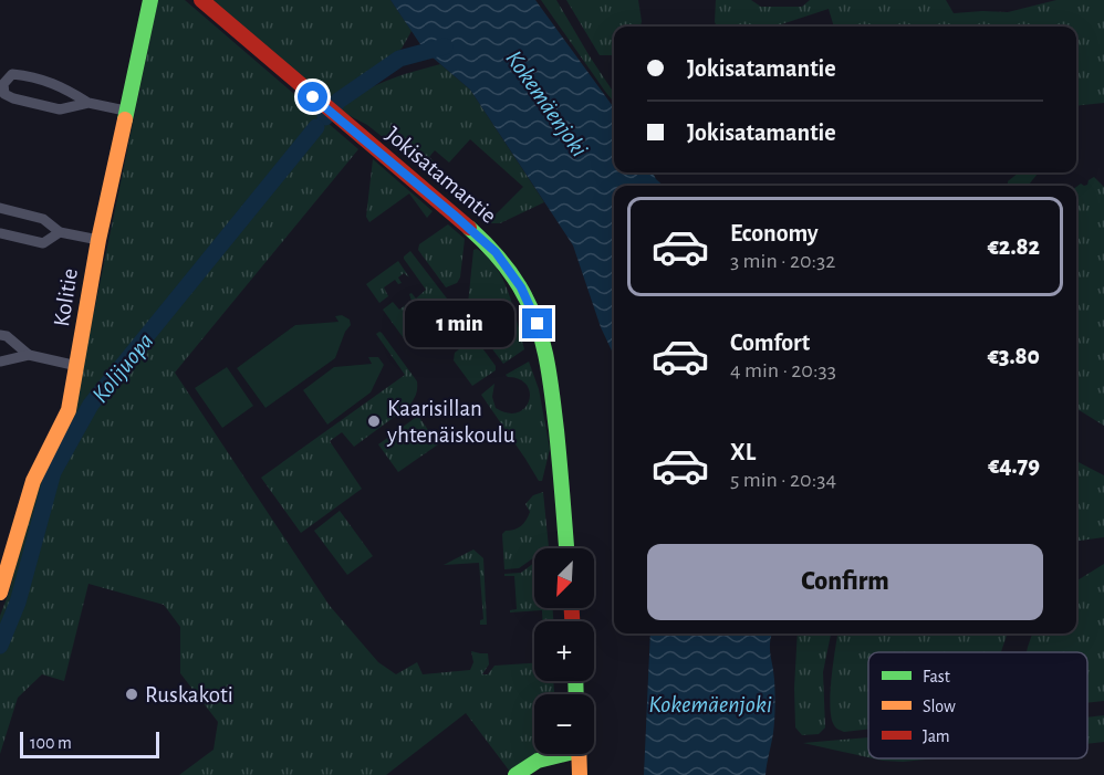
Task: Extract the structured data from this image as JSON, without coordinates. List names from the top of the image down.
{
  "streets": {
    "street": ["Jokisatamantie", "Kolitie"]
  },
  "water": ["Kokemäenjoki", "Kolijuopa"],
  "places": ["Kaarisillan yhtenäiskoulu", "Ruskakoti"],
  "legend": ["Fast", "Slow", "Jam"],
  "scale_bar": "100 m",
  "north": "bottom left",
  "page": {
    "banner": ["Jokisatamantie", "Jokisatamantie"],
    "list": [
      {
        "name": "Economy",
        "note": "3 min · 20:32",
        "value": "€2.82"
      },
      {
        "name": "Comfort",
        "note": "4 min · 20:33",
        "value": "€3.80"
      },
      {
        "name": "XL",
        "note": "5 min · 20:34",
        "value": "€4.79"
      }
    ],
    "bubble": "1 min",
    "buttons": "Confirm",
    "map_buttons": ["+", "−"],
    "scale": "100 m"
  }
}
